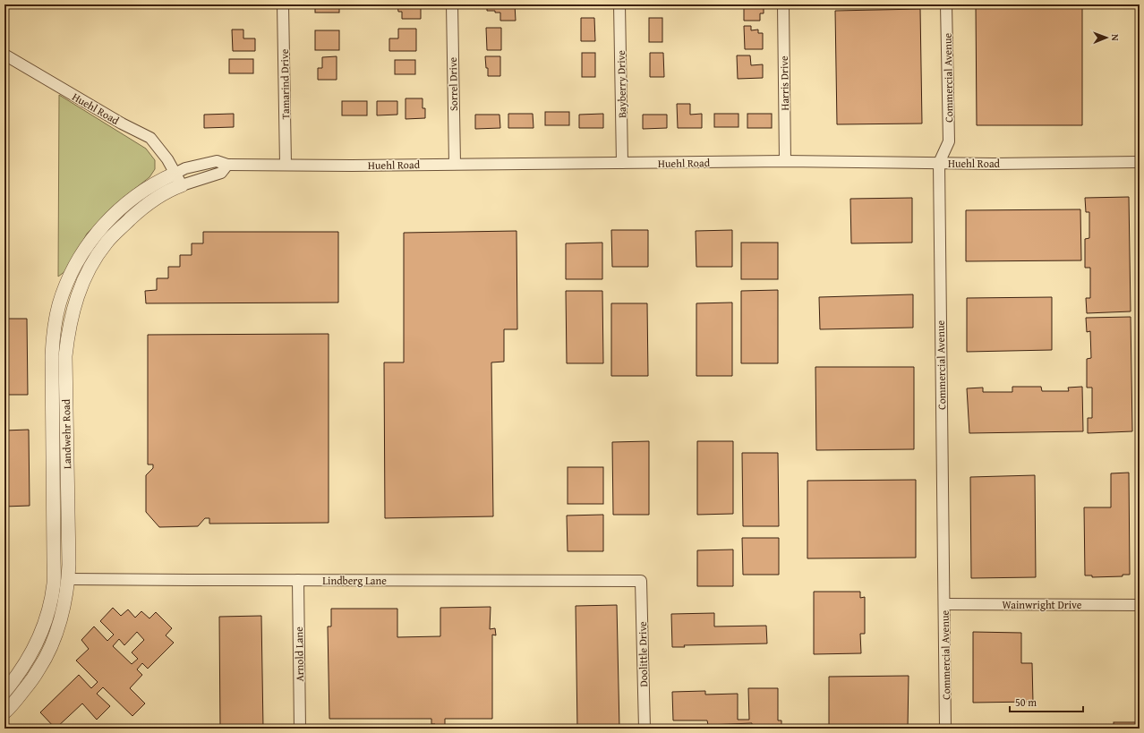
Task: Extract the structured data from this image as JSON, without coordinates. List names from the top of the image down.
{
  "streets": {
    "street": [
      "Commercial Avenue",
      "Harris Drive",
      "Tamarind Drive",
      "Sorrel Drive",
      "Bayberry Drive",
      "Huehl Road",
      "Landwehr Road",
      "Lindberg Lane",
      "Wainwright Drive",
      "Arnold Lane",
      "Doolittle Drive"
    ]
  },
  "crossings": [
    ["Commercial Avenue", "Huehl Road"],
    ["Commercial Avenue", "Wainwright Drive"],
    ["Harris Drive", "Huehl Road"],
    ["Tamarind Drive", "Huehl Road"],
    ["Sorrel Drive", "Huehl Road"],
    ["Bayberry Drive", "Huehl Road"],
    ["Huehl Road", "Landwehr Road"],
    ["Landwehr Road", "Lindberg Lane"],
    ["Lindberg Lane", "Arnold Lane"],
    ["Lindberg Lane", "Doolittle Drive"]
  ],
  "scale_bar": "50 m",
  "north": "right"
}
